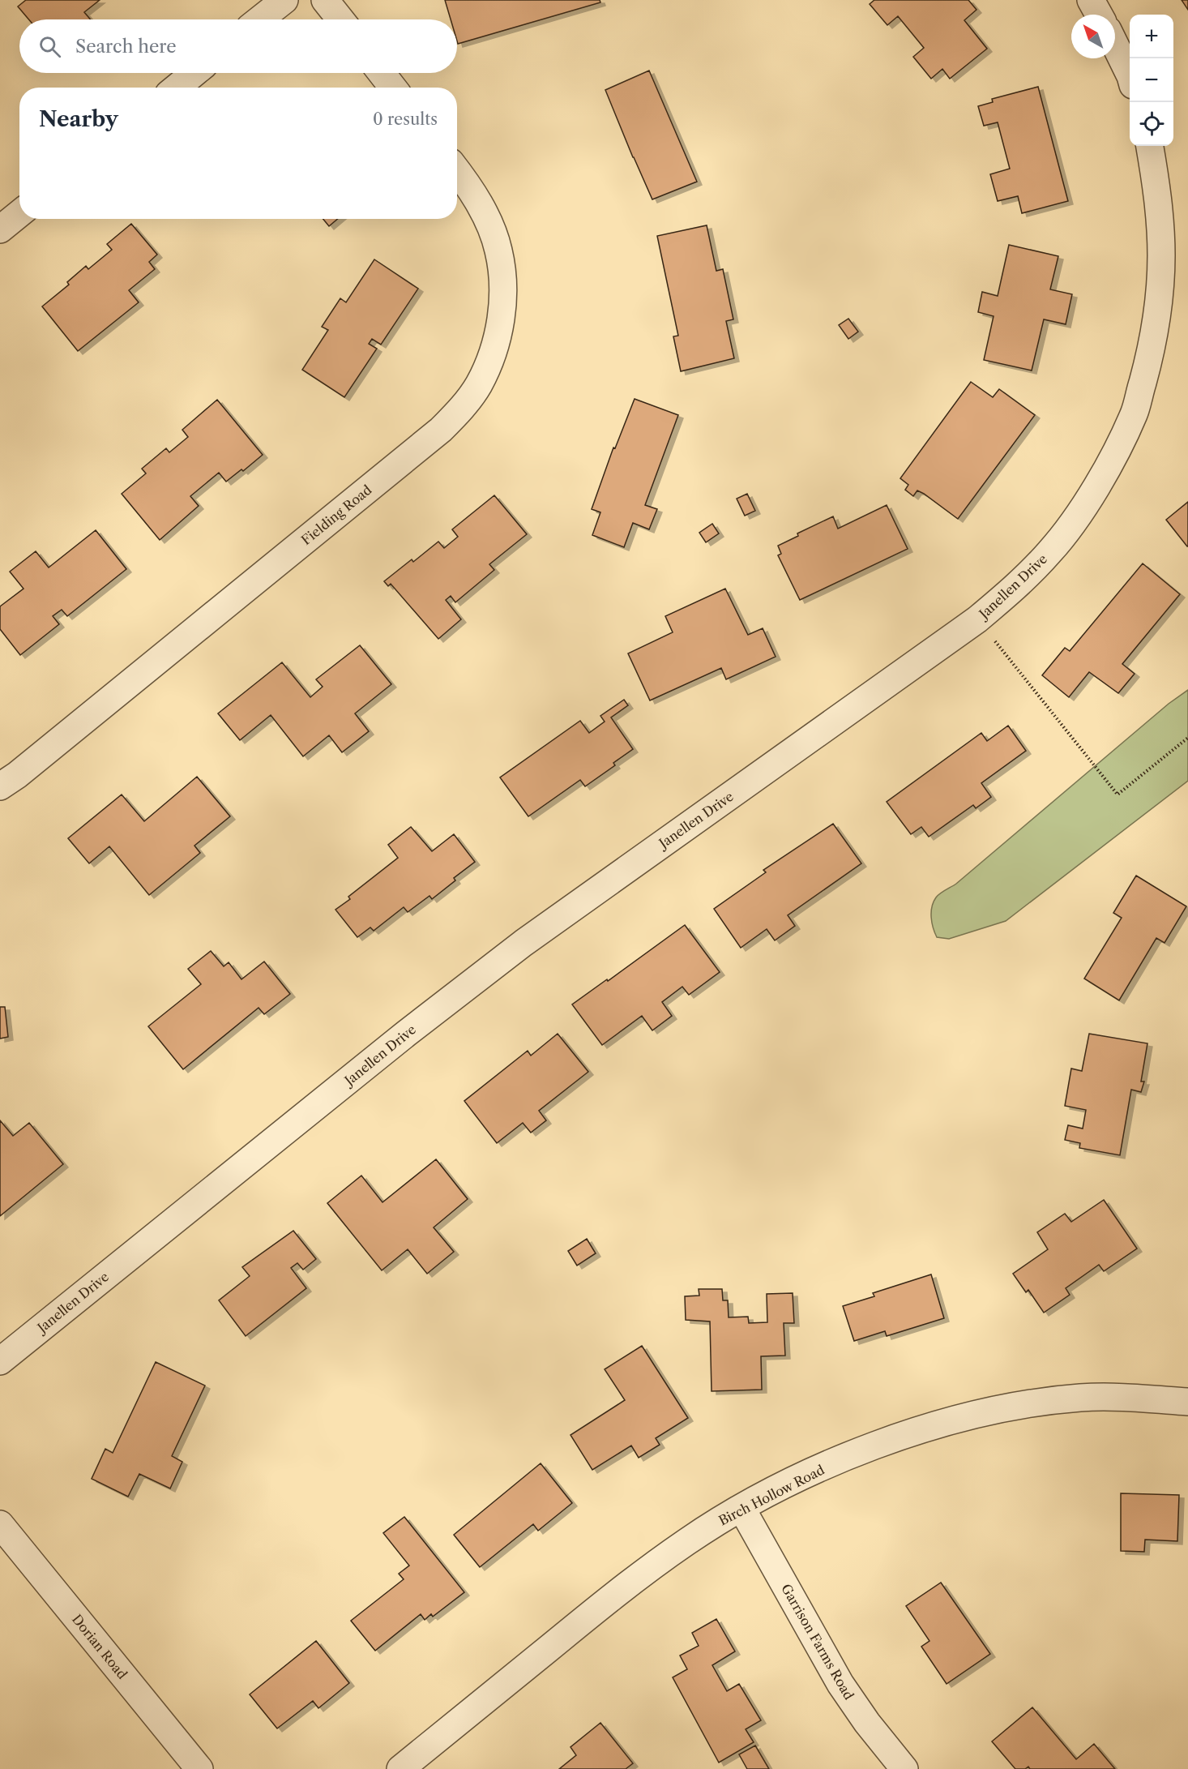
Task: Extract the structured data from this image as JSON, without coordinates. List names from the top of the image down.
{
  "streets": {
    "street": [
      "Fielding Road",
      "Janellen Drive",
      "Birch Hollow Road",
      "Garrison Farms Road",
      "Dorian Road"
    ]
  },
  "crossings": [
    ["Birch Hollow Road", "Garrison Farms Road"]
  ],
  "north": "top left",
  "page": {
    "map_buttons": ["+", "−"],
    "search": "Search here",
    "heading": ["Nearby", "0 results"]
  }
}
